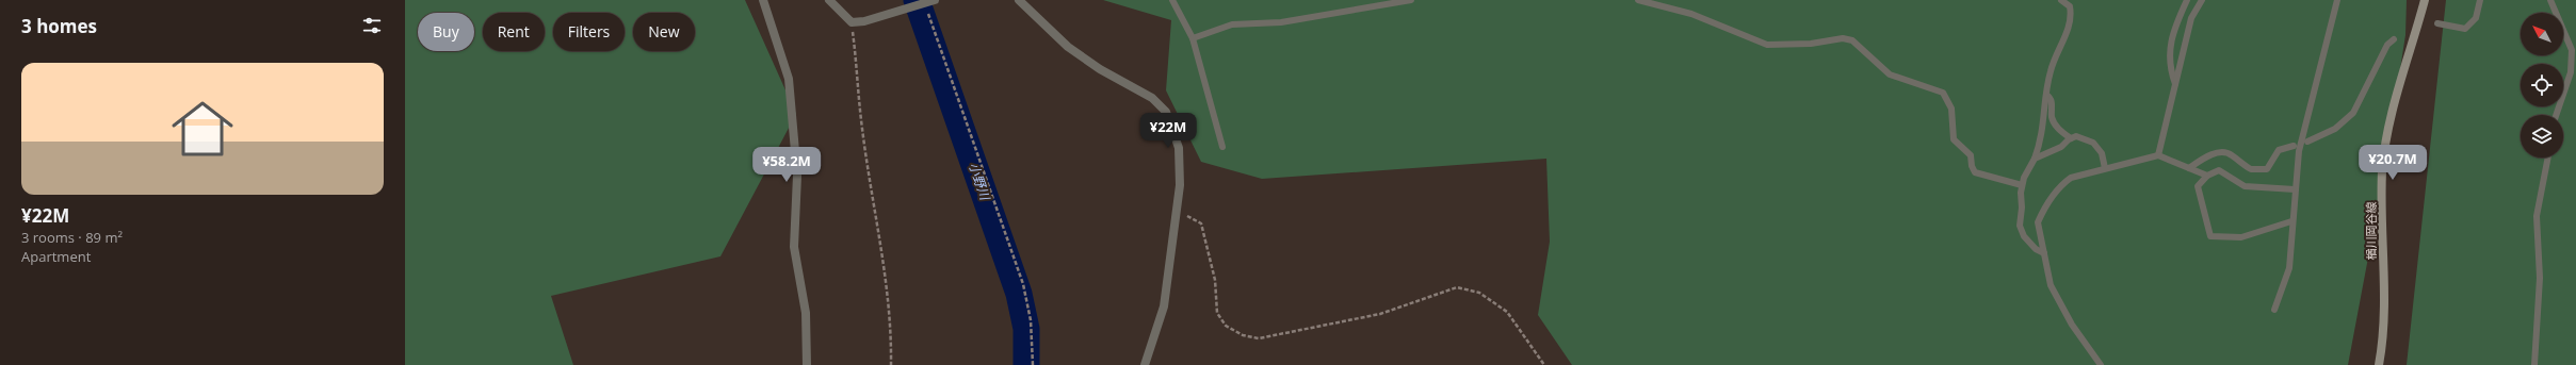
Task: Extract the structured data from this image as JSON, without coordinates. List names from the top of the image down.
{
  "streets": {
    "main road": ["楢川岡谷線"]
  },
  "water": ["小野川"],
  "north": "top left",
  "page": {
    "heading": "3 homes",
    "chip": [
      "Buy",
      "Rent",
      "Filters",
      "New"
    ],
    "list": [
      {
        "name": "¥22M",
        "note": "3 rooms · 89 m² · Apartment"
      }
    ],
    "price": ["¥22M", "¥20.7M", "¥58.2M"]
  }
}
